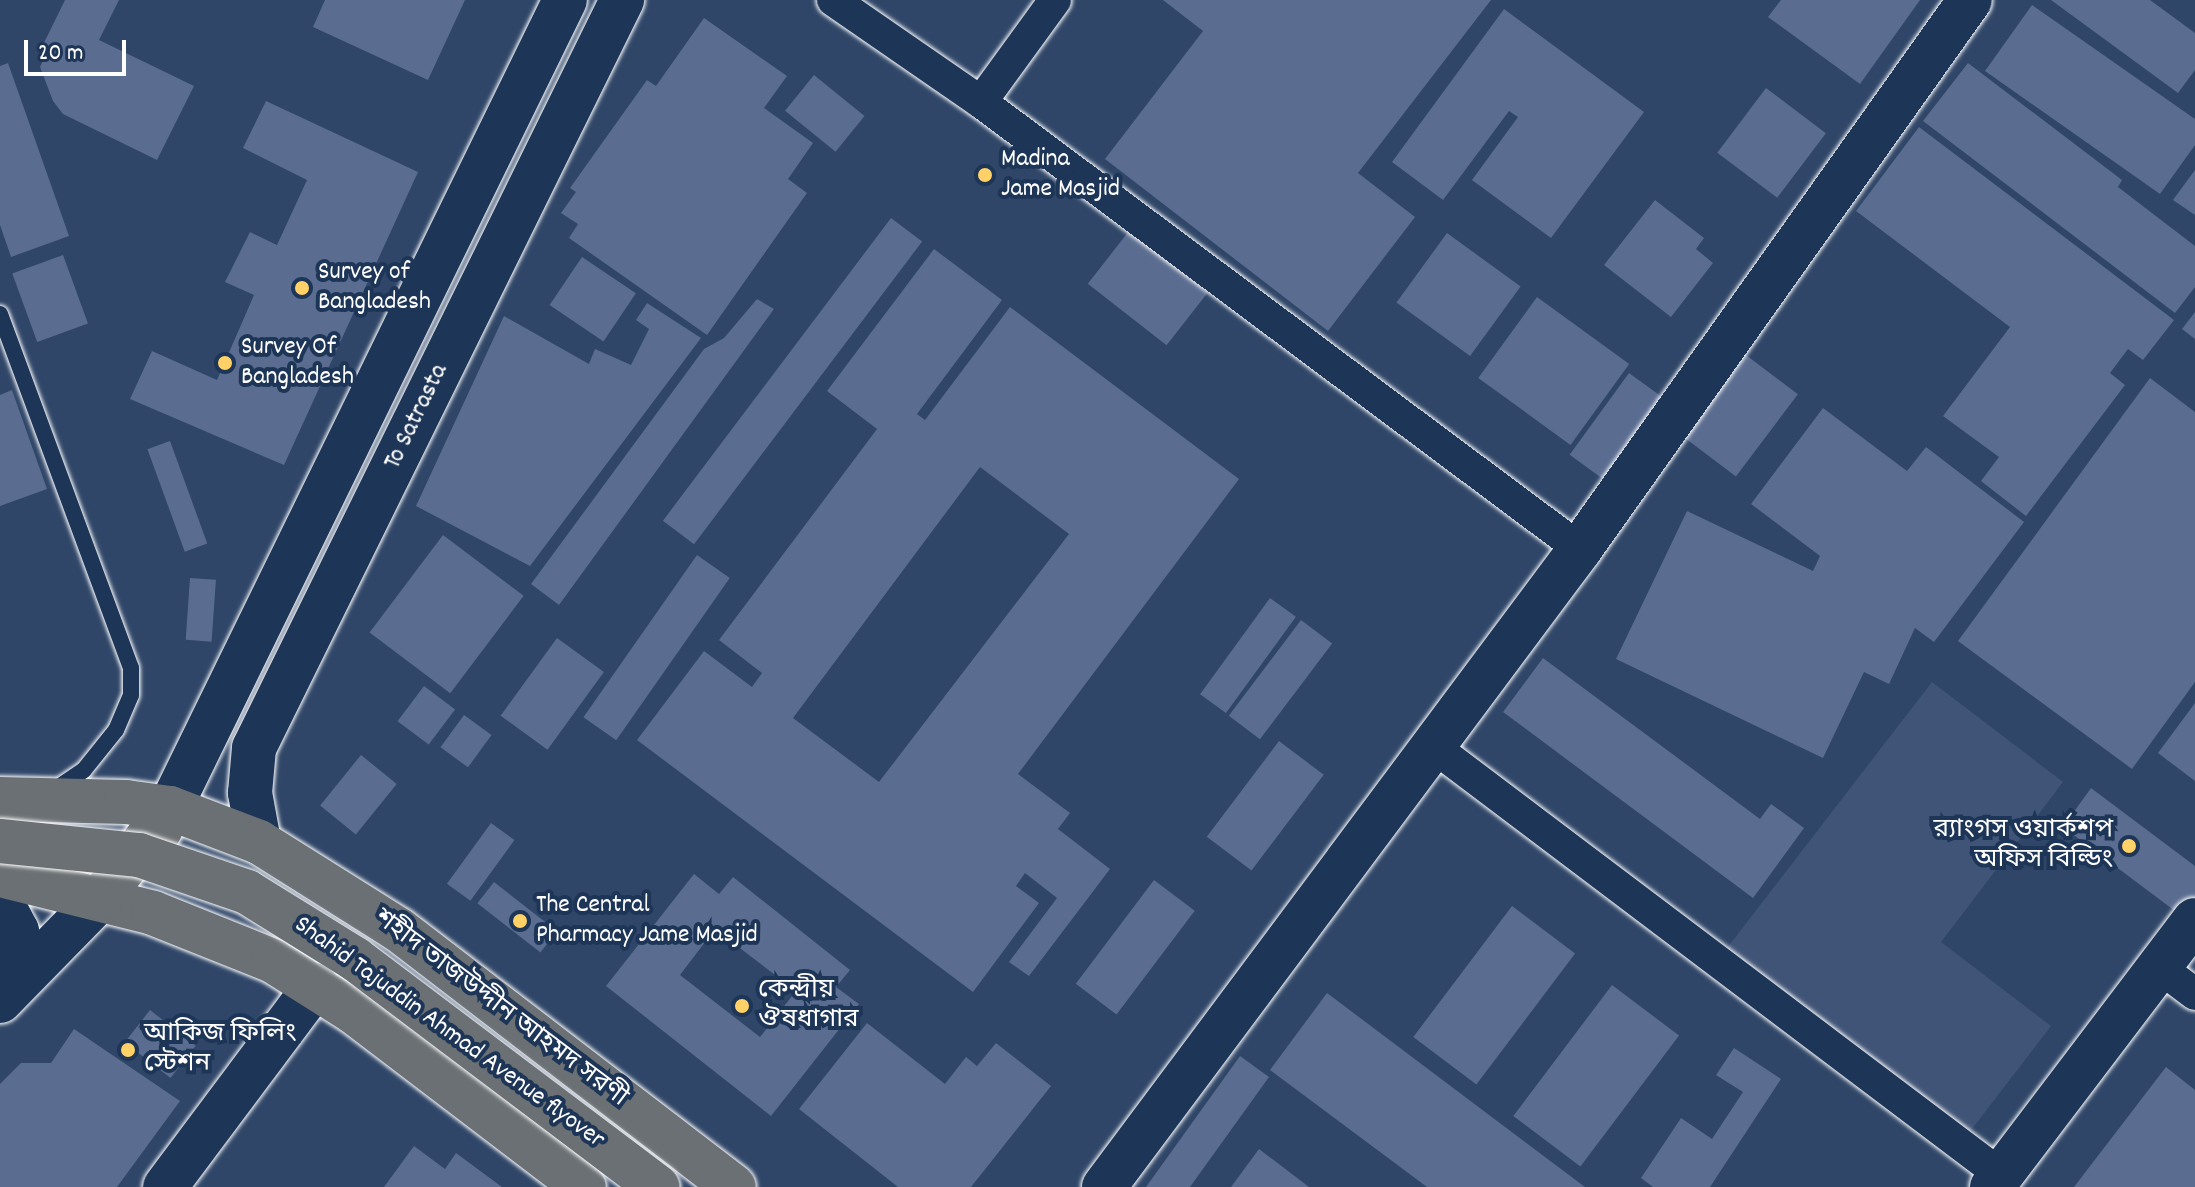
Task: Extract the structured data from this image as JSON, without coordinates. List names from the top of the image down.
{
  "streets": {
    "main road": ["শহীদ তাজউদ্দীন আহমদ সরণী", "Shahid Tajuddin Ahmad Avenue flyover"],
    "street": ["To Satrasta"]
  },
  "crossings": [
    ["To Satrasta", "শহীদ তাজউদ্দীন আহমদ সরণী"]
  ],
  "places": [
    "Madina Jame Masjid",
    "Survey of Bangladesh",
    "Survey Of Bangladesh",
    "র‍্যাংগস ওয়ার্কশপ অফিস বিল্ডিং",
    "The Central Pharmacy Jame Masjid",
    "কেন্দ্রীয় ঔষধাগার",
    "আকিজ ফিলিং স্টেশন"
  ],
  "scale_bar": "20 m"
}
